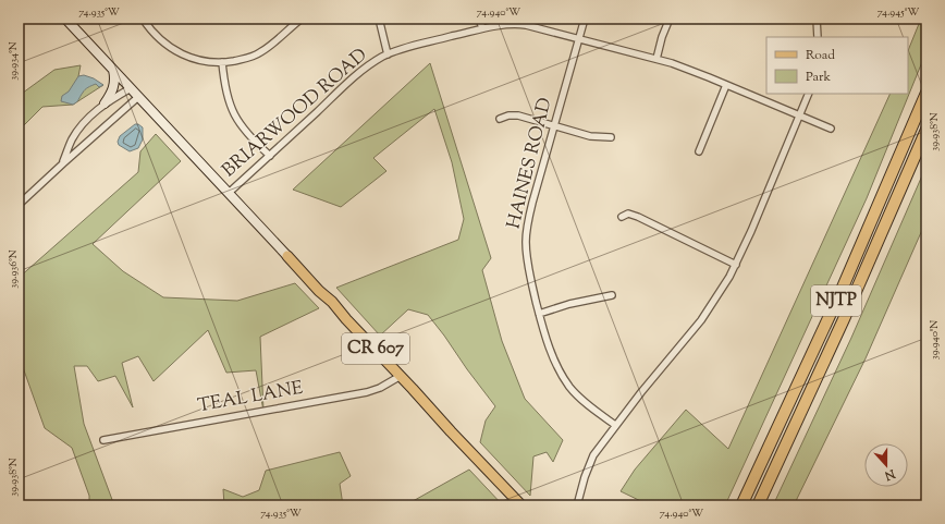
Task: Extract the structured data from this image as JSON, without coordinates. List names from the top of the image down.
{
  "streets": {
    "highway": ["NJTP"],
    "main road": ["CR 607"],
    "street": ["BRIARWOOD ROAD", "HAINES ROAD", "TEAL LANE"]
  },
  "crossings": [
    ["BRIARWOOD ROAD", "HAINES ROAD"],
    ["CR 607", "TEAL LANE"]
  ],
  "legend": ["Road", "Park"],
  "north": "bottom",
  "coordinates": [
    "74.935°W",
    "74.940°W",
    "74.945°W",
    "39.934°N",
    "39.938°N",
    "39.936°N",
    "39.940°N"
  ]
}
